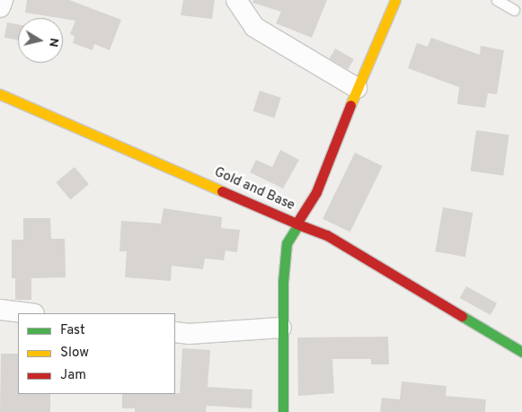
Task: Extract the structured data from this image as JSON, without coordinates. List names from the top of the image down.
{
  "streets": {
    "main road": ["Gold and Base"]
  },
  "legend": ["Fast", "Slow", "Jam"],
  "north": "right"
}
